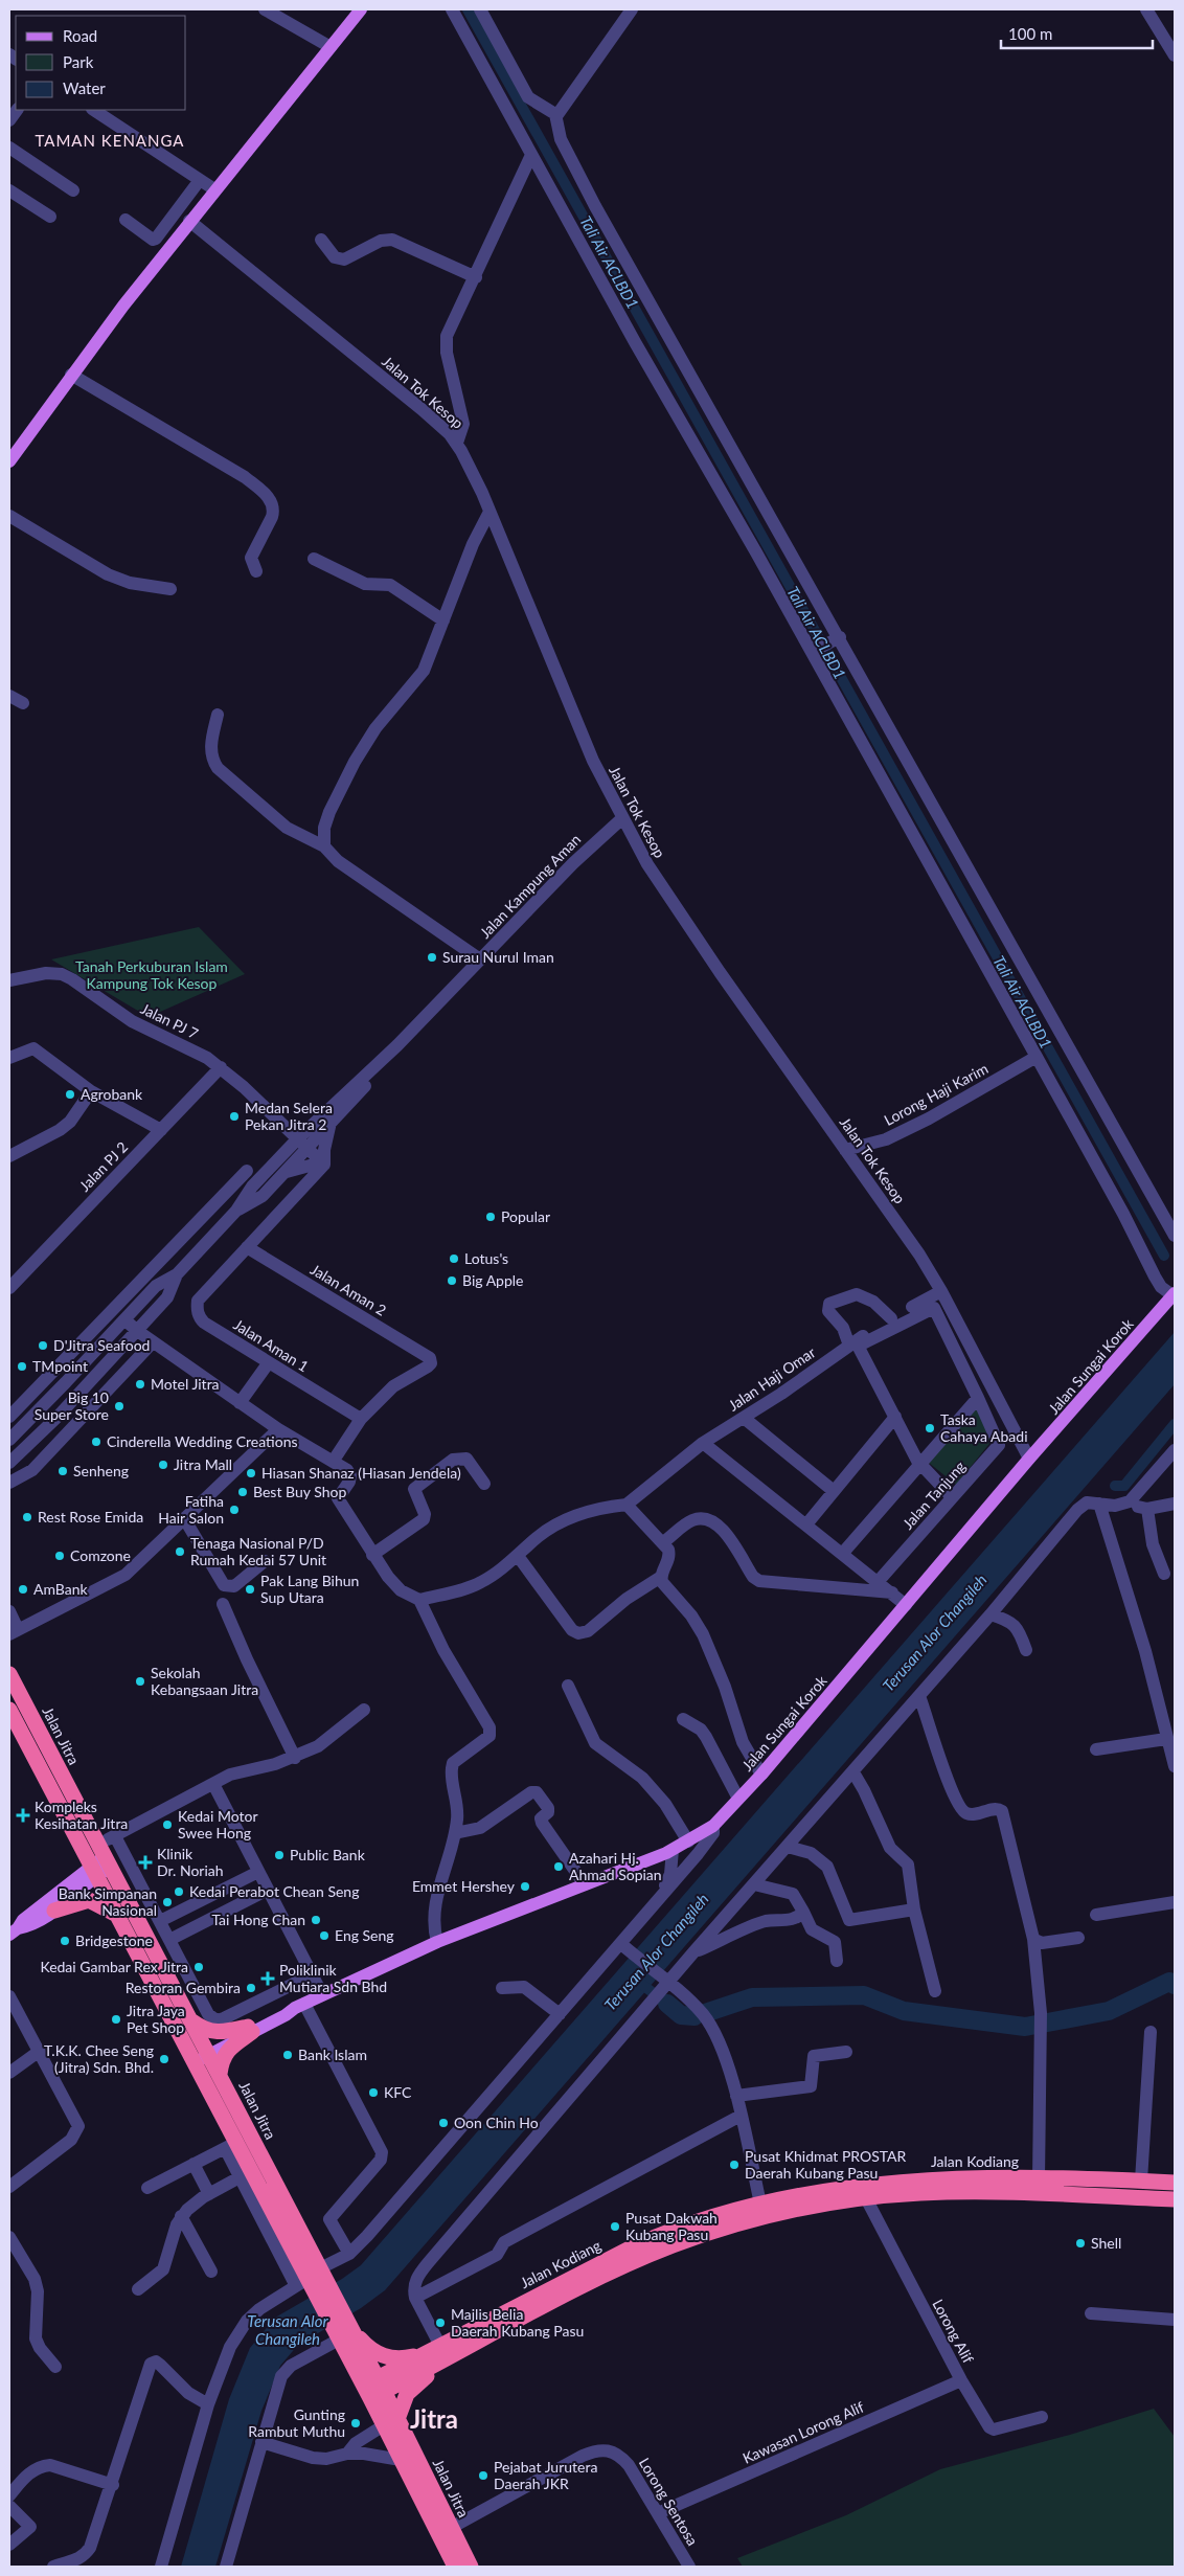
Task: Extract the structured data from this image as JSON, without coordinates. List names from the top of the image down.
{
  "streets": {
    "highway": ["Jalan Jitra", "Jalan Kodiang"],
    "main road": ["Jalan Sungai Korok"],
    "street": [
      "Jalan Tok Kesop",
      "Jalan Kampung Aman",
      "Jalan PJ 7",
      "Lorong Haji Karim",
      "Jalan PJ 2",
      "Jalan Aman 2",
      "Jalan Aman 1",
      "Jalan Haji Omar",
      "Jalan Tanjung",
      "Lorong Alif",
      "Kawasan Lorong Alif",
      "Lorong Sentosa"
    ]
  },
  "crossings": [
    ["Jalan Tok Kesop", "Jalan Kampung Aman"],
    ["Jalan Tok Kesop", "Lorong Haji Karim"],
    ["Jalan Tok Kesop", "Jalan Sungai Korok"],
    ["Jalan Tok Kesop", "Jalan Haji Omar"],
    ["Jalan Kampung Aman", "Jalan PJ 7"],
    ["Jalan PJ 7", "Jalan PJ 2"],
    ["Jalan PJ 7", "Jalan Aman 1"],
    ["Jalan Aman 2", "Jalan Aman 1"],
    ["Jalan Sungai Korok", "Jalan Jitra"],
    ["Jalan Jitra", "Jalan Kodiang"],
    ["Jalan Jitra", "Lorong Sentosa"],
    ["Jalan Kodiang", "Lorong Alif"],
    ["Lorong Alif", "Kawasan Lorong Alif"],
    ["Kawasan Lorong Alif", "Lorong Sentosa"]
  ],
  "districts": ["TAMAN KENANGA", "Jitra"],
  "water": ["Tali Air ACLBD1", "Terusan Alor Changileh"],
  "parks": ["Tanah Perkuburan Islam Kampung Tok Kesop"],
  "places": {
    "other": [
      "Surau Nurul Iman",
      "Agrobank",
      "Medan Selera Pekan Jitra 2",
      "Popular",
      "Lotus's",
      "Big Apple",
      "D'Jitra Seafood",
      "TMpoint",
      "Motel Jitra",
      "Big 10 Super Store",
      "Taska Cahaya Abadi",
      "Cinderella Wedding Creations",
      "Jitra Mall",
      "Senheng",
      "Hiasan Shanaz (Hiasan Jendela)",
      "Best Buy Shop",
      "Fatiha Hair Salon",
      "Rest Rose Emida",
      "Tenaga Nasional P/D Rumah Kedai 57 Unit",
      "Comzone",
      "AmBank",
      "Pak Lang Bihun Sup Utara",
      "Sekolah Kebangsaan Jitra",
      "Kedai Motor Swee Hong",
      "Public Bank",
      "Azahari Hj. Ahmad Sopian",
      "Emmet Hershey",
      "Kedai Perabot Chean Seng",
      "Bank Simpanan Nasional",
      "Tai Hong Chan",
      "Eng Seng",
      "Bridgestone",
      "Kedai Gambar Rex Jitra",
      "Restoran Gembira",
      "Jitra Jaya Pet Shop",
      "Bank Islam",
      "T.K.K. Chee Seng (Jitra) Sdn. Bhd.",
      "KFC",
      "Oon Chin Ho",
      "Pusat Khidmat PROSTAR Daerah Kubang Pasu",
      "Pusat Dakwah Kubang Pasu",
      "Shell",
      "Majlis Belia Daerah Kubang Pasu",
      "Gunting Rambut Muthu",
      "Pejabat Jurutera Daerah JKR"
    ],
    "health": ["Kompleks Kesihatan Jitra", "Klinik Dr. Noriah", "Poliklinik Mutiara Sdn Bhd"]
  },
  "legend": ["Road", "Park", "Water"],
  "scale_bar": "100 m"
}
